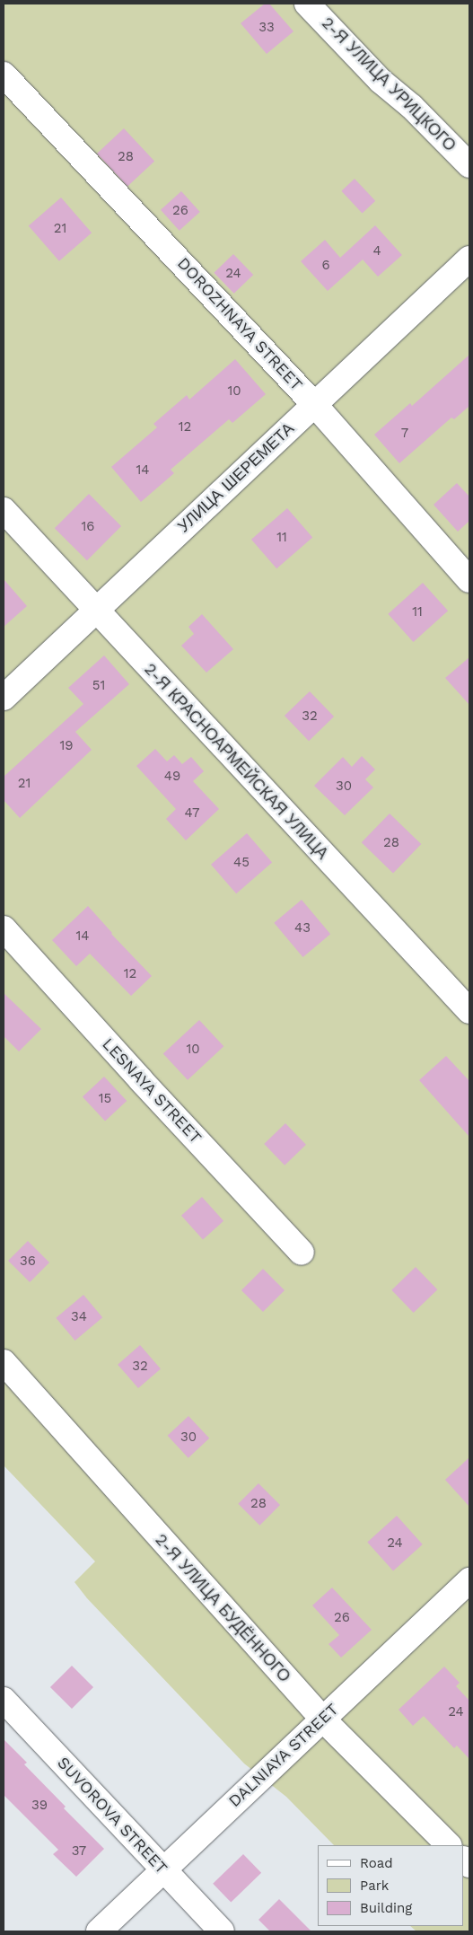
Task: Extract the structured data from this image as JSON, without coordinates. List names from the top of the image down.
{
  "streets": {
    "street": [
      "2-Я УЛИЦА УРИЦКОГО",
      "DOROZHNAYA STREET",
      "УЛИЦА ШЕРЕМЕТА",
      "2-Я КРАСНОАРМЕЙСКАЯ УЛИЦА",
      "LESNAYA STREET",
      "2-Я УЛИЦА БУДЁННОГО",
      "DALNIAYA STREET",
      "SUVOROVA STREET"
    ]
  },
  "crossings": [
    ["DOROZHNAYA STREET", "УЛИЦА ШЕРЕМЕТА"],
    ["УЛИЦА ШЕРЕМЕТА", "2-Я КРАСНОАРМЕЙСКАЯ УЛИЦА"],
    ["2-Я УЛИЦА БУДЁННОГО", "DALNIAYA STREET"],
    ["DALNIAYA STREET", "SUVOROVA STREET"]
  ],
  "house_numbers": [
    "33",
    "28",
    "26",
    "21",
    "4",
    "6",
    "24",
    "10",
    "12",
    "7",
    "14",
    "16",
    "11",
    "11",
    "51",
    "32",
    "19",
    "49",
    "21",
    "30",
    "47",
    "28",
    "45",
    "43",
    "14",
    "12",
    "10",
    "15",
    "36",
    "34",
    "32",
    "30",
    "28",
    "24",
    "26",
    "24",
    "39",
    "37"
  ],
  "legend": ["Road", "Park", "Building"]
}
